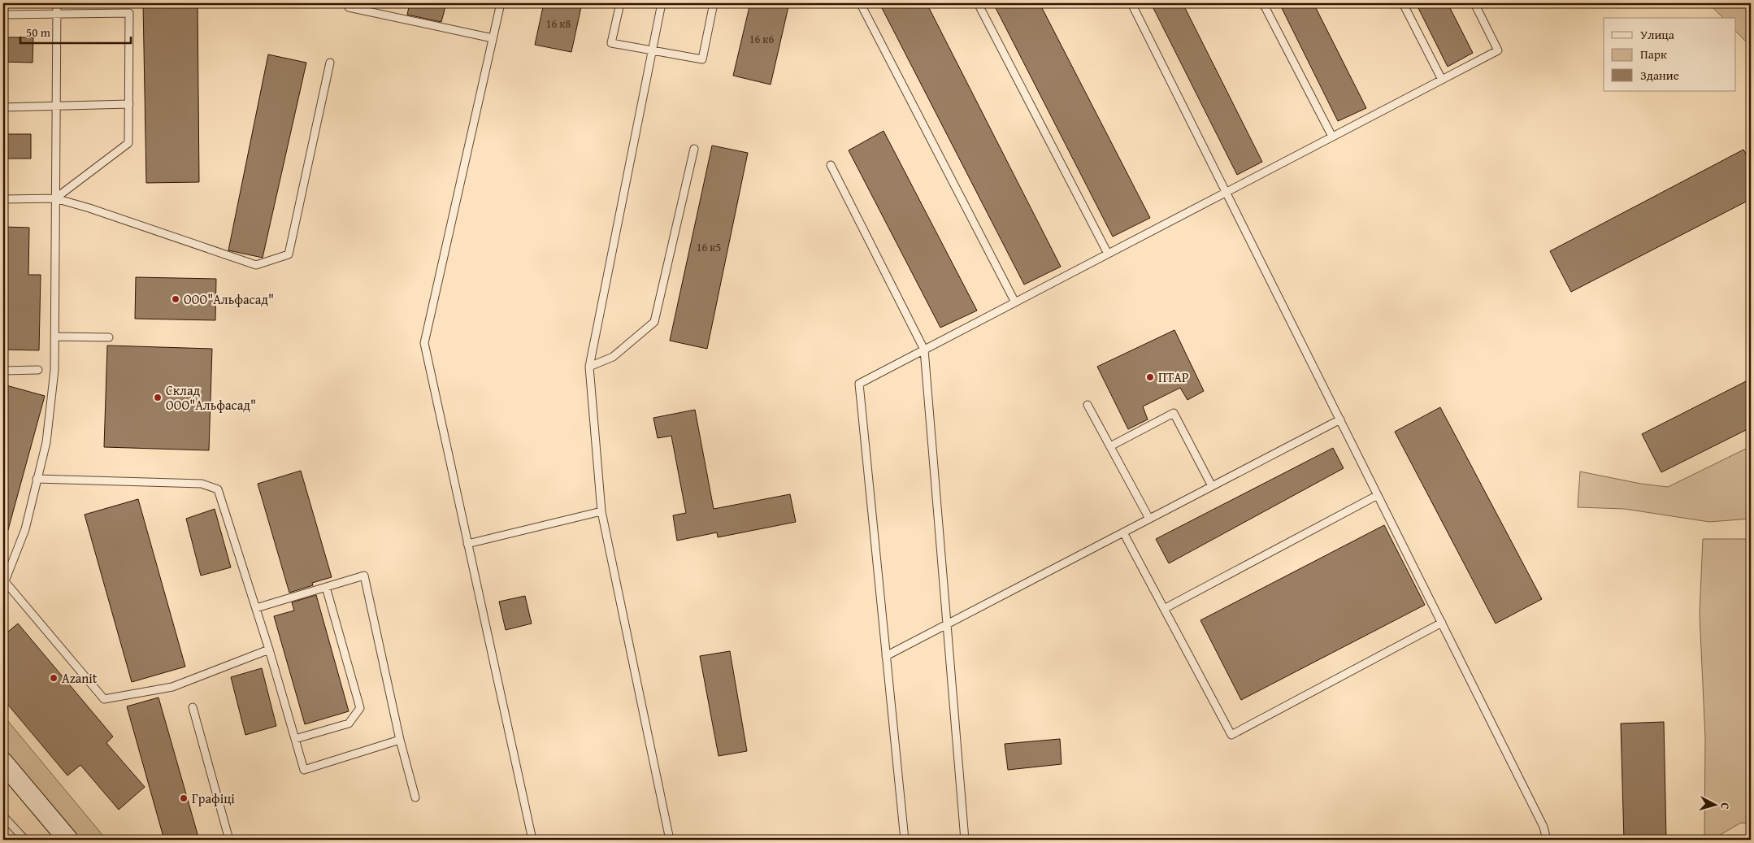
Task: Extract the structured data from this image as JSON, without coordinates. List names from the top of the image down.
{
  "places": [
    "ООО\"Альфасад\"",
    "ПТАР",
    "Склад ООО\"Альфасад\"",
    "Azanit",
    "Графіці"
  ],
  "house_numbers": ["16 к8", "16 к6", "16 к5"],
  "legend": ["Улица", "Парк", "Здание"],
  "scale_bar": "50 m",
  "north": "right"
}
